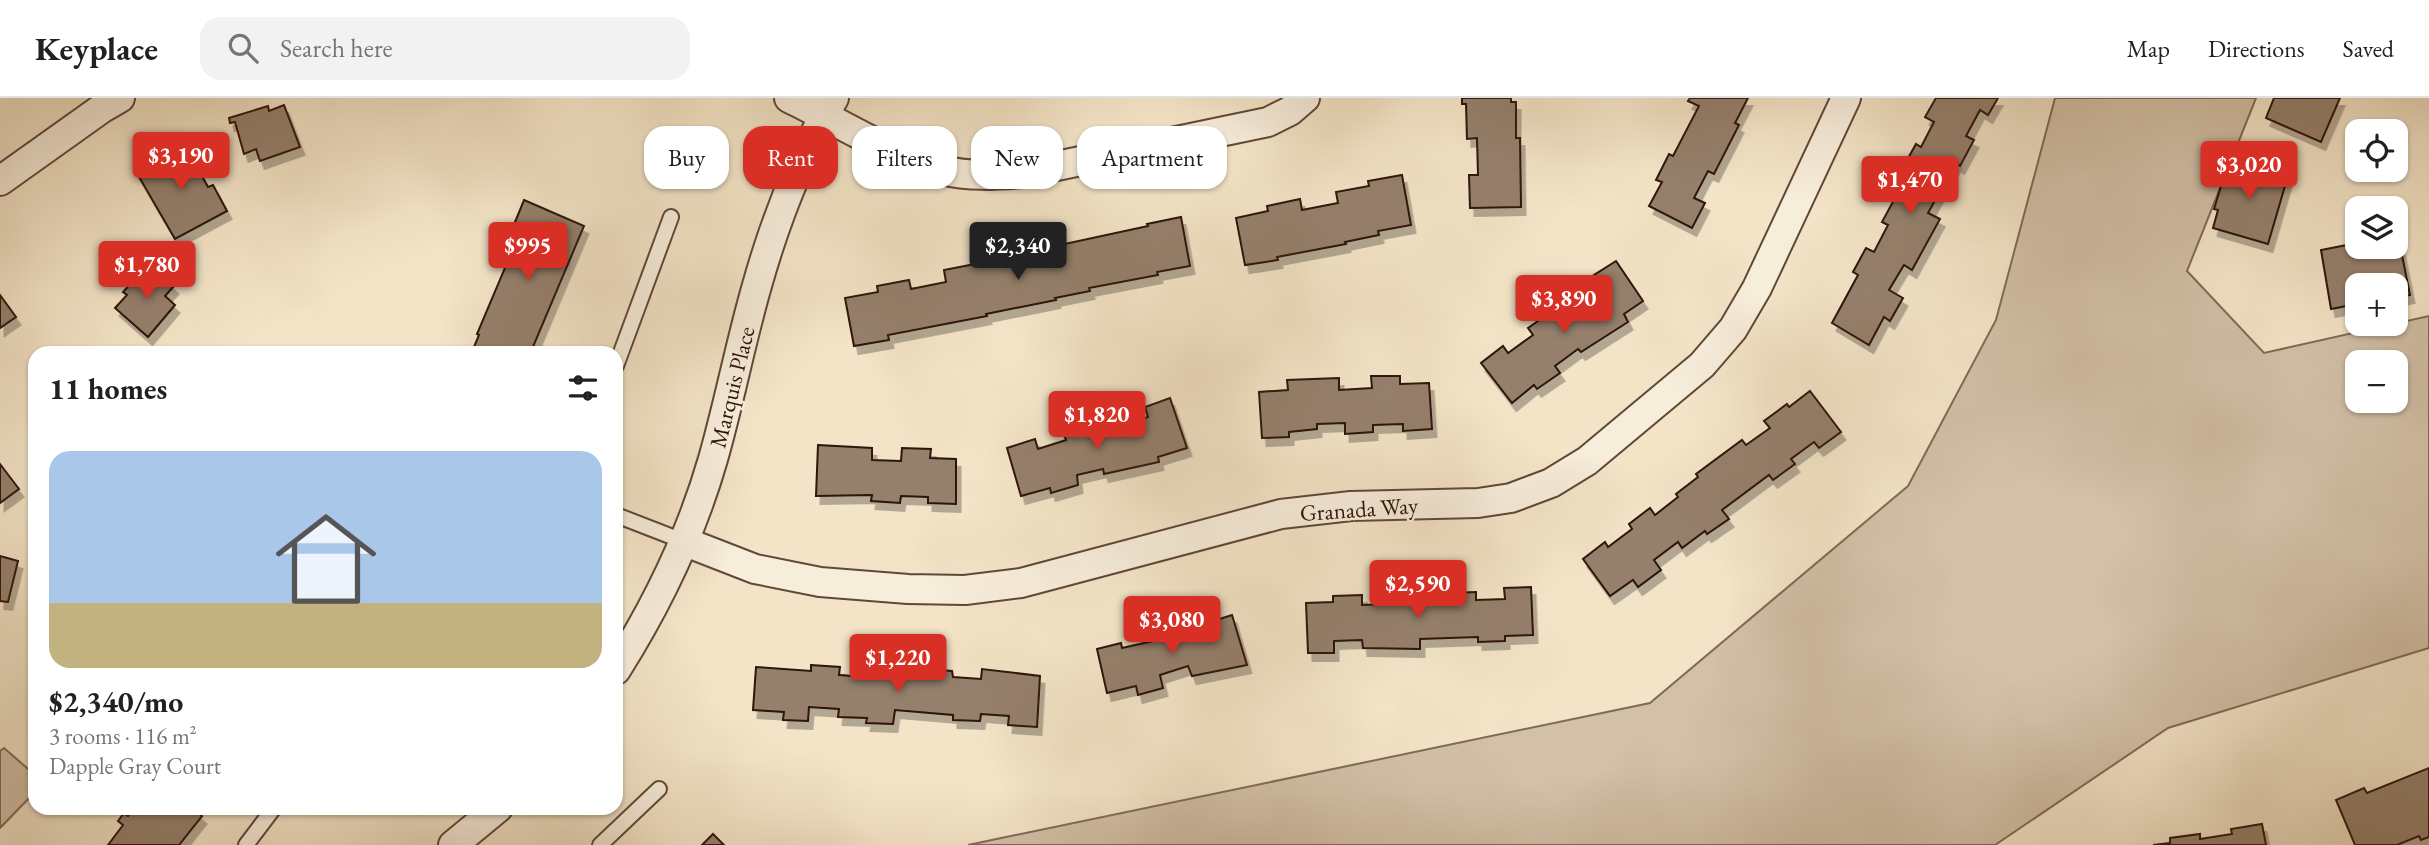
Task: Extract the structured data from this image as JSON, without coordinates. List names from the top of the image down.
{
  "streets": {
    "street": ["Marquis Place", "Granada Way"]
  },
  "crossings": [
    ["Marquis Place", "Granada Way"]
  ],
  "page": {
    "header": "Keyplace",
    "search": "Search here",
    "nav": ["Map", "Directions", "Saved"],
    "map_buttons": ["+", "−"],
    "chip": [
      "Buy",
      "Rent",
      "Filters",
      "New",
      "Apartment"
    ],
    "price": [
      "$3,190",
      "$3,020",
      "$1,470",
      "$995",
      "$2,340",
      "$1,780",
      "$3,890",
      "$1,820",
      "$2,590",
      "$3,080",
      "$1,220"
    ],
    "heading": "11 homes",
    "list": [
      {
        "name": "$2,340/mo",
        "note": "3 rooms · 116 m² · Dapple Gray Court"
      }
    ]
  }
}
